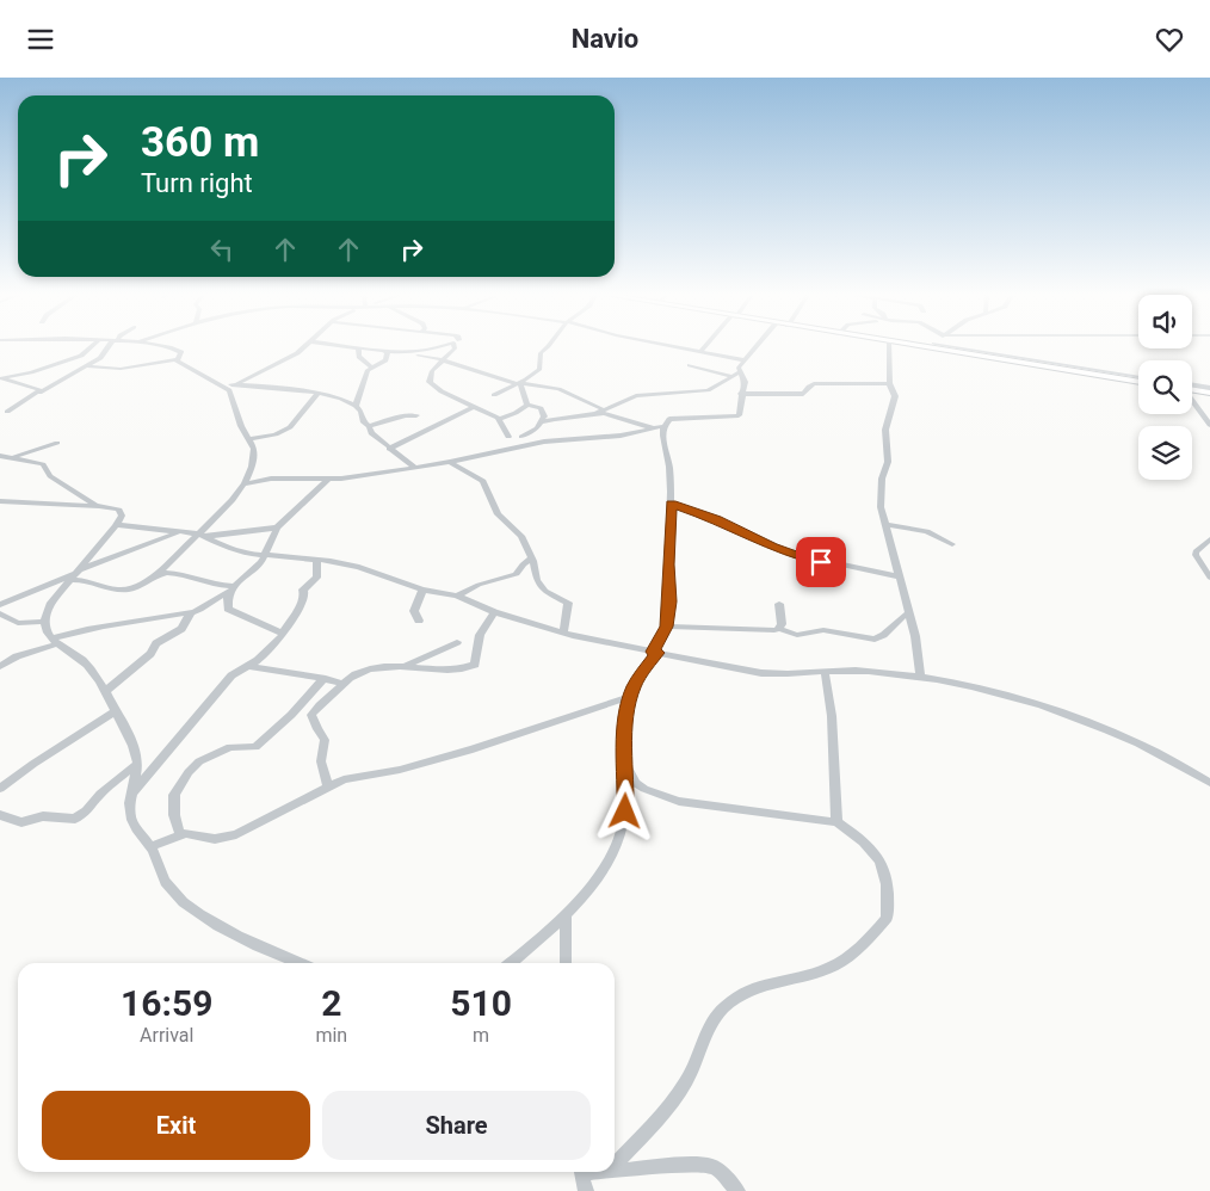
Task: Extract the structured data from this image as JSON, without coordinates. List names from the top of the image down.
{
  "page": {
    "header": "Navio",
    "turn": ["360 m", "Turn right"],
    "eta": [
      "16:59",
      "Arrival",
      "2",
      "min",
      "510",
      "m"
    ],
    "buttons": ["Exit", "Share"]
  }
}
